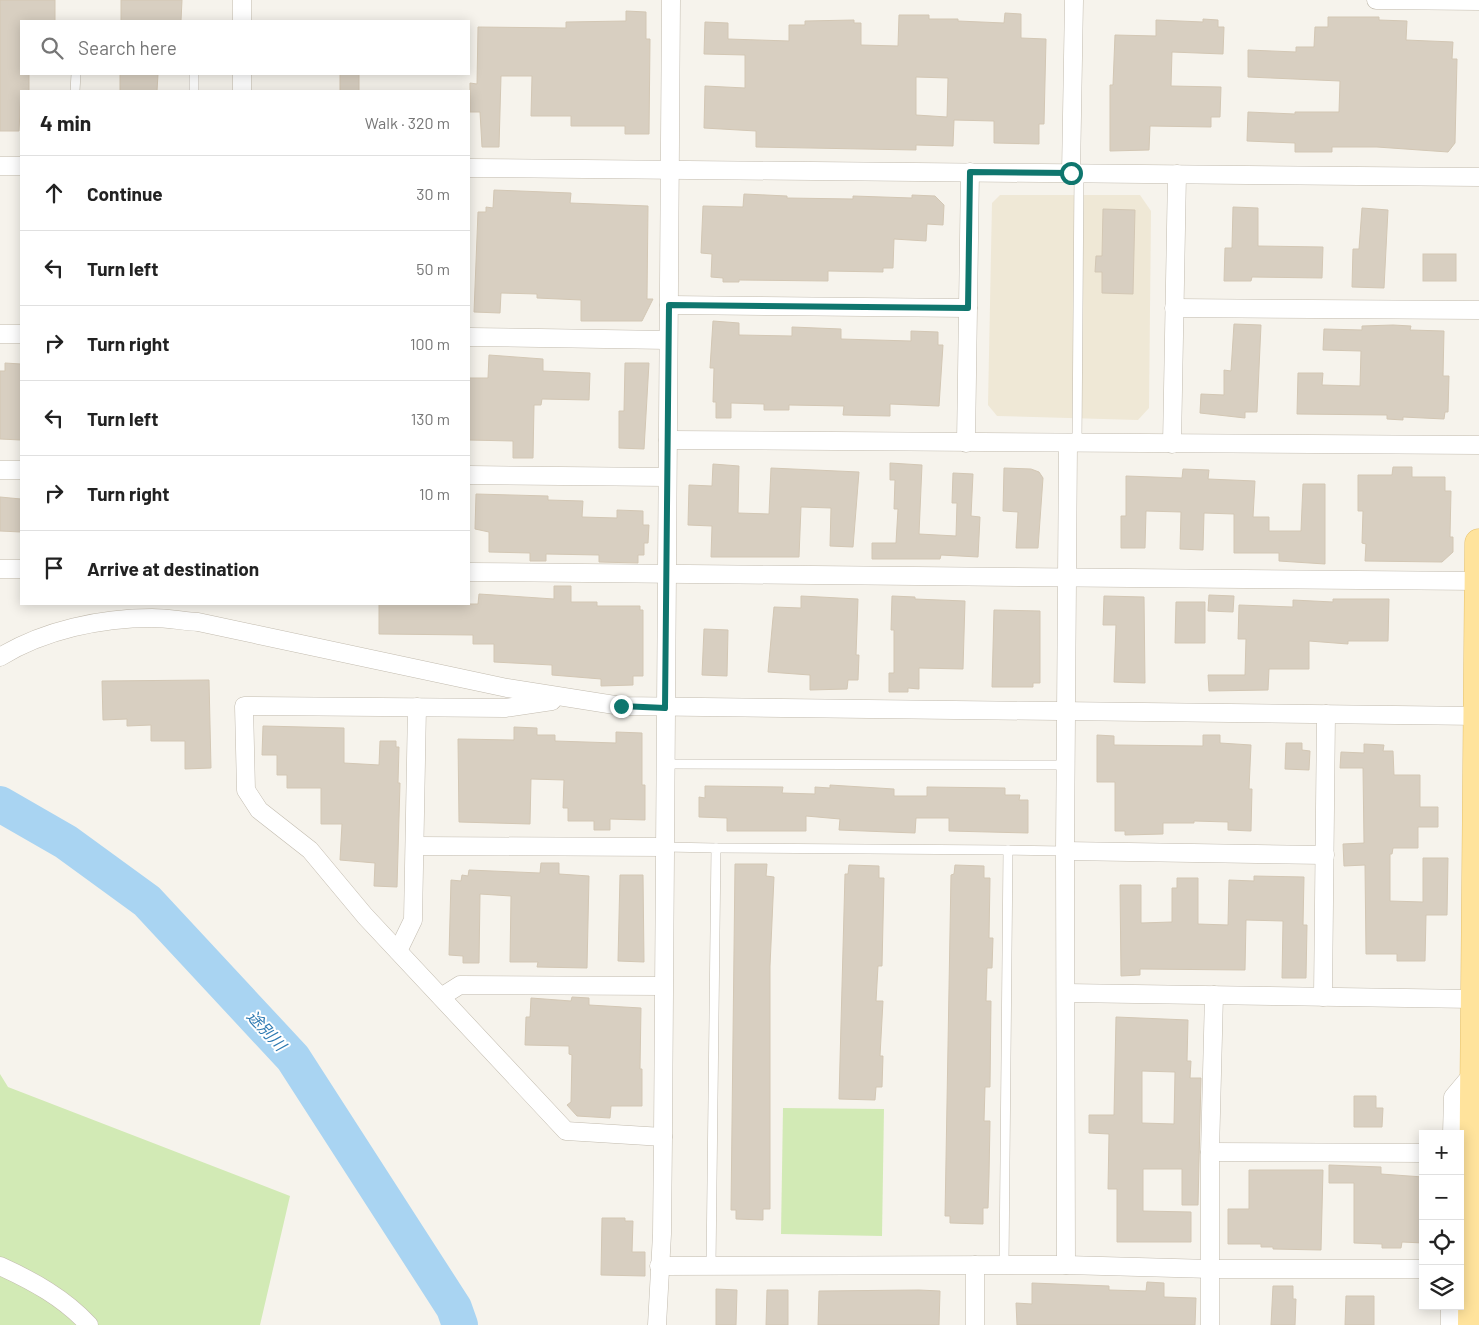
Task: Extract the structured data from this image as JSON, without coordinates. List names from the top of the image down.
{
  "water": ["途別川"],
  "page": {
    "search": "Search here",
    "heading": ["4 min", "Walk · 320 m"],
    "list": [
      ["Continue", "30 m"],
      ["Turn left", "50 m"],
      ["Turn right", "100 m"],
      ["Turn left", "130 m"],
      ["Turn right", "10 m"],
      "Arrive at destination"
    ],
    "map_buttons": ["+", "−"]
  }
}
